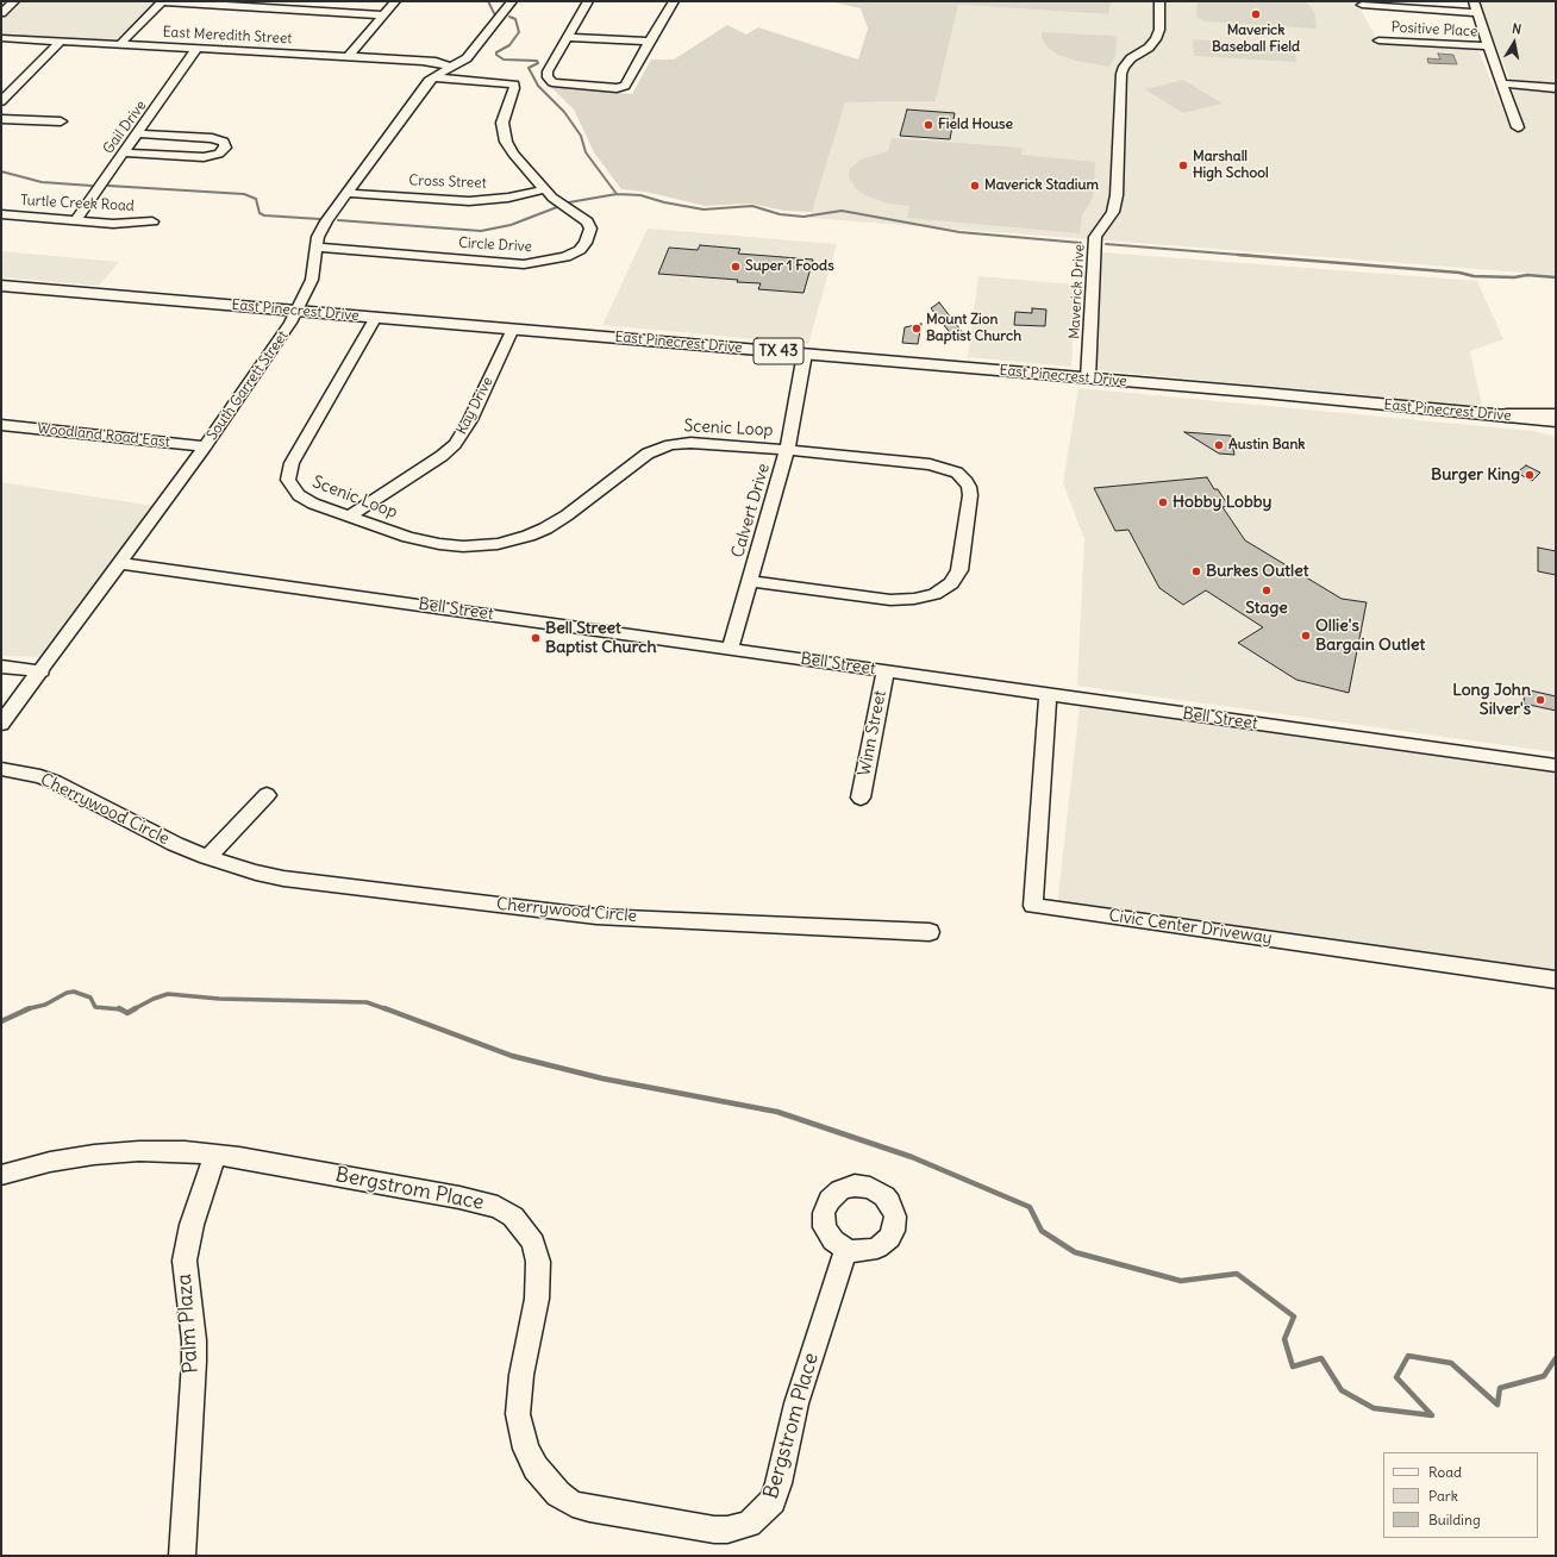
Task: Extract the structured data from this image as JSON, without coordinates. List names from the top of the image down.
{
  "streets": {
    "main road": ["East Pinecrest Drive", "TX 43"],
    "street": [
      "Positive Place",
      "East Meredith Street",
      "Gail Drive",
      "Cross Street",
      "Turtle Creek Road",
      "Circle Drive",
      "Maverick Drive",
      "South Garrett Street",
      "Kay Drive",
      "Scenic Loop",
      "Woodland Road East",
      "Calvert Drive",
      "Bell Street",
      "Winn Street",
      "Cherrywood Circle",
      "Civic Center Driveway",
      "Bergstrom Place",
      "Palm Plaza"
    ]
  },
  "crossings": [
    ["East Meredith Street", "Gail Drive"],
    ["East Meredith Street", "South Garrett Street"],
    ["Gail Drive", "Turtle Creek Road"],
    ["Cross Street", "Circle Drive"],
    ["Cross Street", "South Garrett Street"],
    ["Circle Drive", "South Garrett Street"],
    ["Maverick Drive", "East Pinecrest Drive"],
    ["East Pinecrest Drive", "South Garrett Street"],
    ["East Pinecrest Drive", "Kay Drive"],
    ["East Pinecrest Drive", "Scenic Loop"],
    ["East Pinecrest Drive", "Calvert Drive"],
    ["South Garrett Street", "Woodland Road East"],
    ["South Garrett Street", "Bell Street"],
    ["Kay Drive", "Scenic Loop"],
    ["Scenic Loop", "Calvert Drive"],
    ["Calvert Drive", "Bell Street"],
    ["Bell Street", "Winn Street"],
    ["Bell Street", "Civic Center Driveway"],
    ["Bergstrom Place", "Palm Plaza"]
  ],
  "places": [
    "Maverick Baseball Field",
    "Field House",
    "Marshall High School",
    "Maverick Stadium",
    "Super 1 Foods",
    "Mount Zion Baptist Church",
    "Austin Bank",
    "Burger King",
    "Hobby Lobby",
    "Burkes Outlet",
    "Stage",
    "Ollie's Bargain Outlet",
    "Bell Street Baptist Church",
    "Long John Silver's"
  ],
  "legend": ["Road", "Park", "Building"],
  "north": "top"
}
